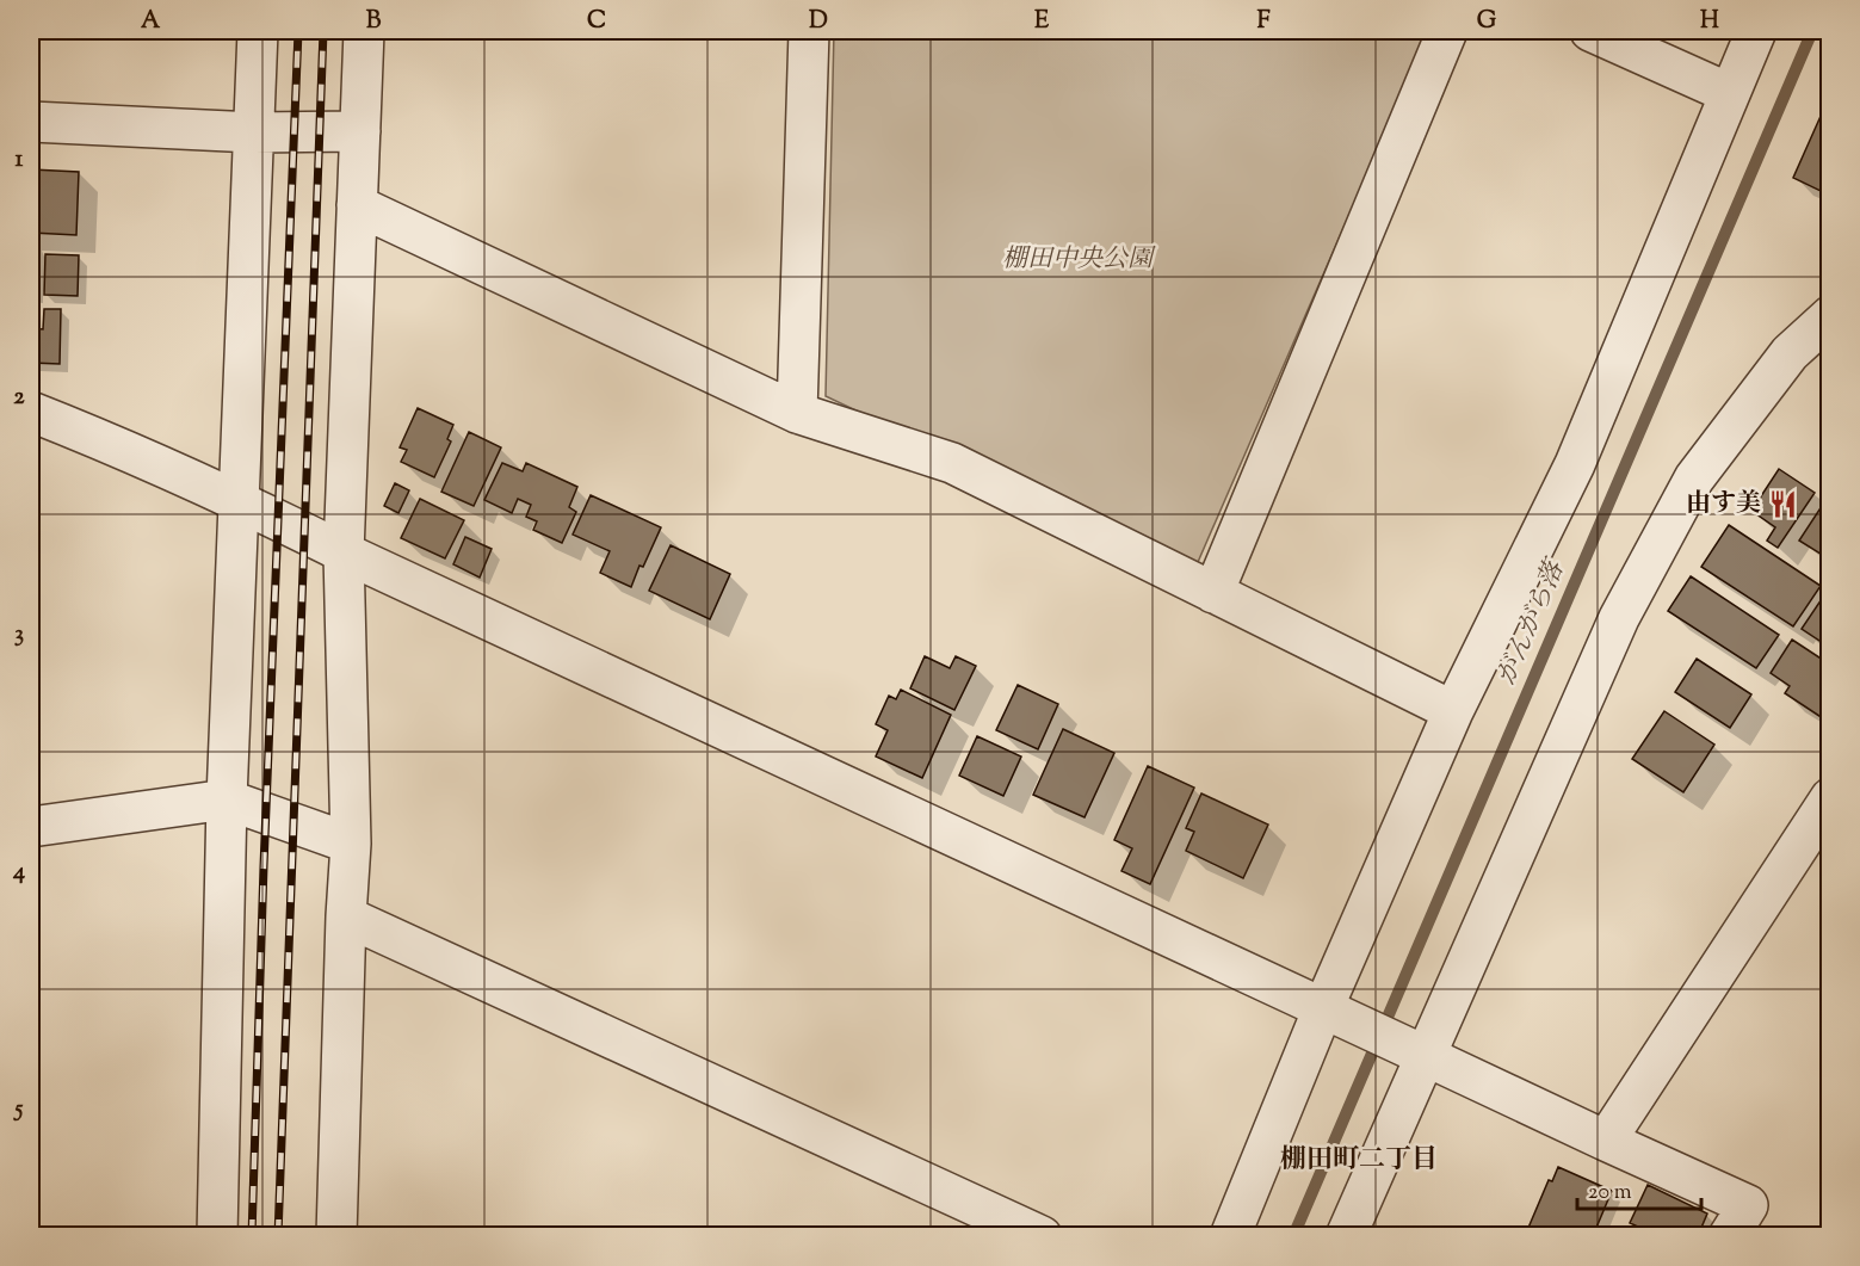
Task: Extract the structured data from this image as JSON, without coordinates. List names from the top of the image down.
{
  "districts": ["棚田町二丁目"],
  "water": ["がんがら落"],
  "parks": ["棚田中央公園"],
  "places": {
    "restaurant": ["由す美"]
  },
  "scale_bar": "20 m",
  "grid": {
    "columns": [
      "A",
      "B",
      "C",
      "D",
      "E",
      "F",
      "G",
      "H"
    ],
    "rows": [
      "1",
      "2",
      "3",
      "4",
      "5"
    ]
  }
}
